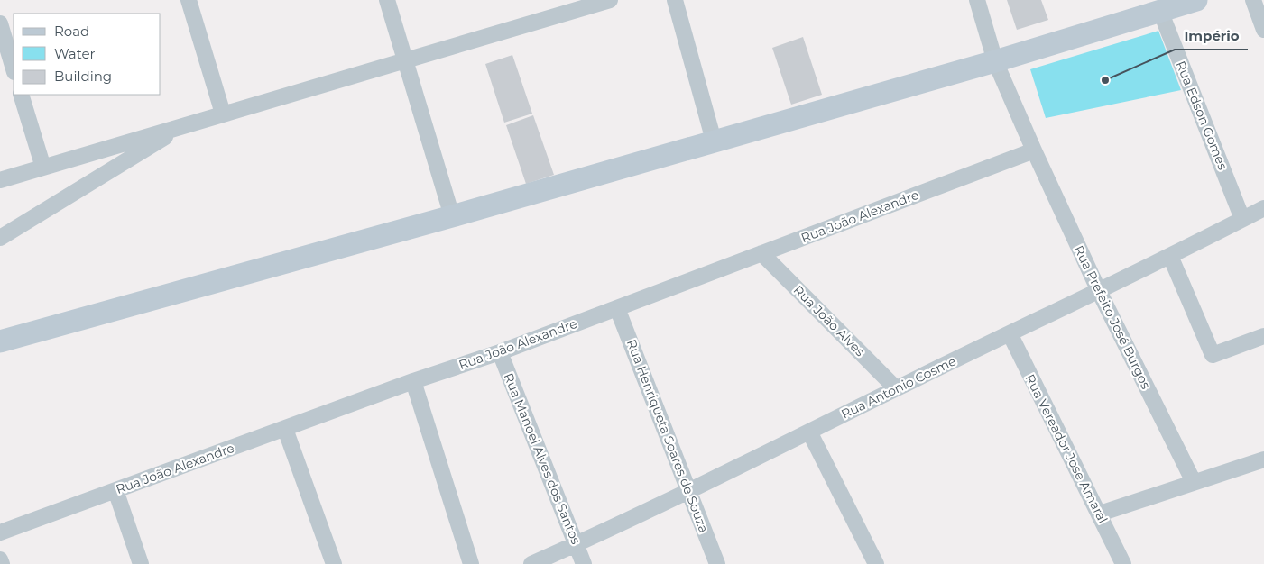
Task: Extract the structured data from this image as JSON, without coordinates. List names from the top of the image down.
{
  "streets": {
    "street": [
      "Rua Edson Gomes",
      "Rua João Alexandre",
      "Rua Prefeito José Burgos",
      "Rua João Alves",
      "Rua Antonio Cosme",
      "Rua Henriqueta Soares de Souza",
      "Rua Vereador Jose Amaral",
      "Rua Manoel Alves dos Santos"
    ]
  },
  "crossings": [
    ["Rua Edson Gomes", "Rua Antonio Cosme"],
    ["Rua João Alexandre", "Rua Prefeito José Burgos"],
    ["Rua João Alexandre", "Rua João Alves"],
    ["Rua João Alexandre", "Rua Henriqueta Soares de Souza"],
    ["Rua João Alexandre", "Rua Manoel Alves dos Santos"],
    ["Rua Prefeito José Burgos", "Rua Antonio Cosme"],
    ["Rua João Alves", "Rua Antonio Cosme"],
    ["Rua Antonio Cosme", "Rua Henriqueta Soares de Souza"],
    ["Rua Antonio Cosme", "Rua Vereador Jose Amaral"],
    ["Rua Antonio Cosme", "Rua Manoel Alves dos Santos"]
  ],
  "places": ["Império"],
  "legend": ["Road", "Water", "Building"]
}
